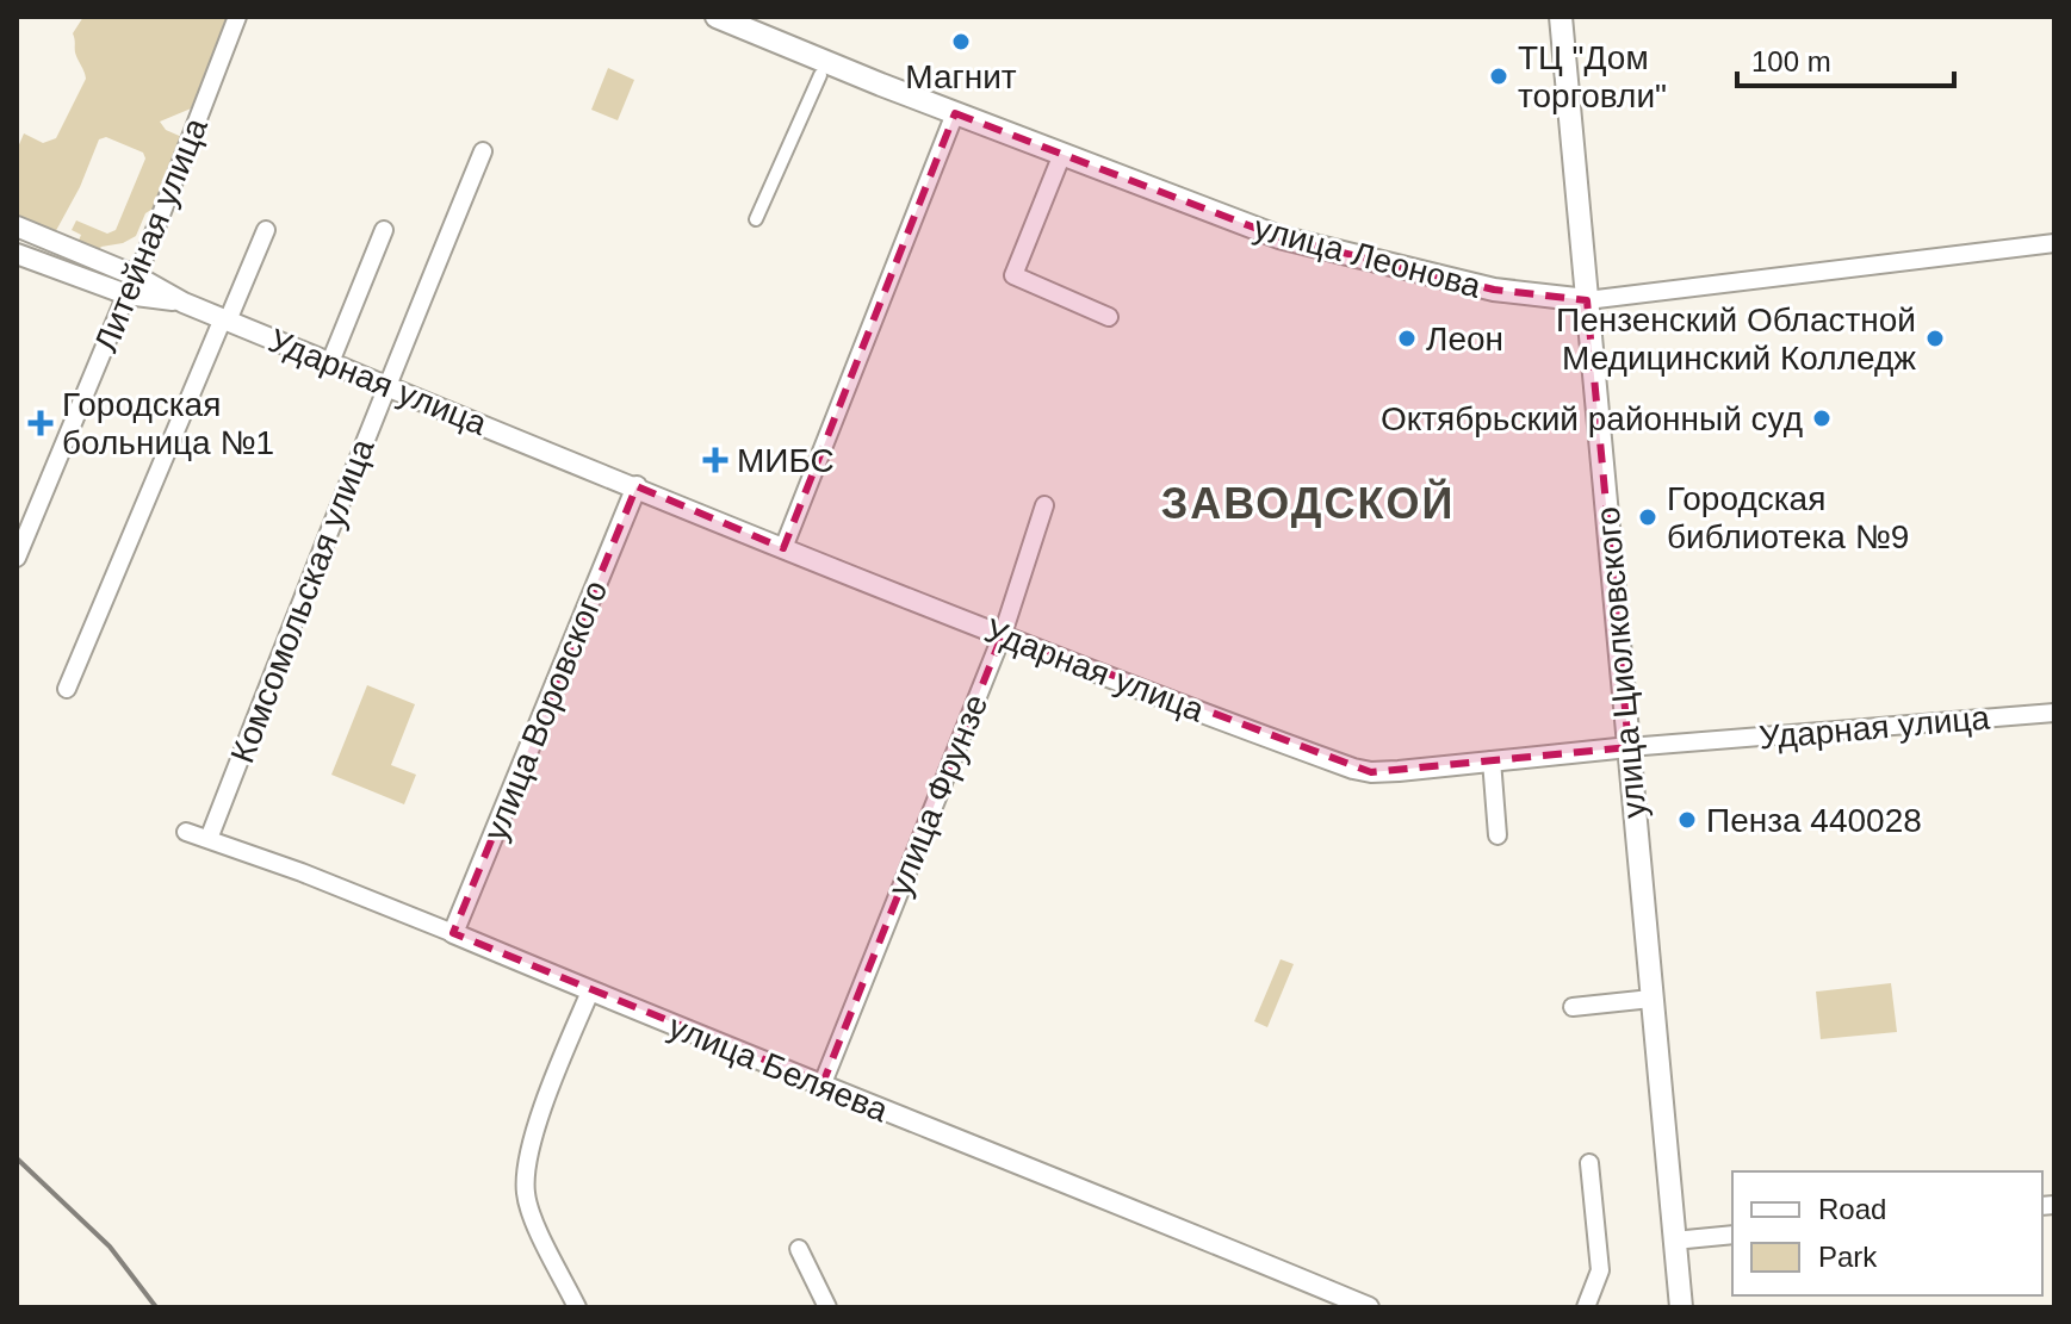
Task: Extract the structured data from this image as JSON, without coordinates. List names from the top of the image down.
{
  "streets": {
    "main road": ["улица Леонова", "улица Циолковского"],
    "street": [
      "Литейная улица",
      "Ударная улица",
      "Комсомольская улица",
      "улица Воровского",
      "улица Фрунзе",
      "улица Беляева"
    ]
  },
  "crossings": [
    ["Литейная улица", "Ударная улица"],
    ["улица Леонова", "улица Циолковского"],
    ["Ударная улица", "Комсомольская улица"],
    ["Ударная улица", "улица Циолковского"],
    ["Ударная улица", "улица Воровского"],
    ["Ударная улица", "улица Фрунзе"],
    ["Комсомольская улица", "улица Беляева"],
    ["улица Воровского", "улица Беляева"],
    ["улица Фрунзе", "улица Беляева"]
  ],
  "districts": ["ЗАВОДСКОЙ"],
  "places": {
    "other": [
      "Магнит",
      "ТЦ \"Дом торговли\"",
      "Леон",
      "Пензенский Областной Медицинский Колледж",
      "Октябрьский районный суд",
      "Городская библиотека №9",
      "Пенза 440028"
    ],
    "health": ["Городская больница №1", "МИБС"]
  },
  "legend": ["Road", "Park"],
  "scale_bar": "100 m"
}
